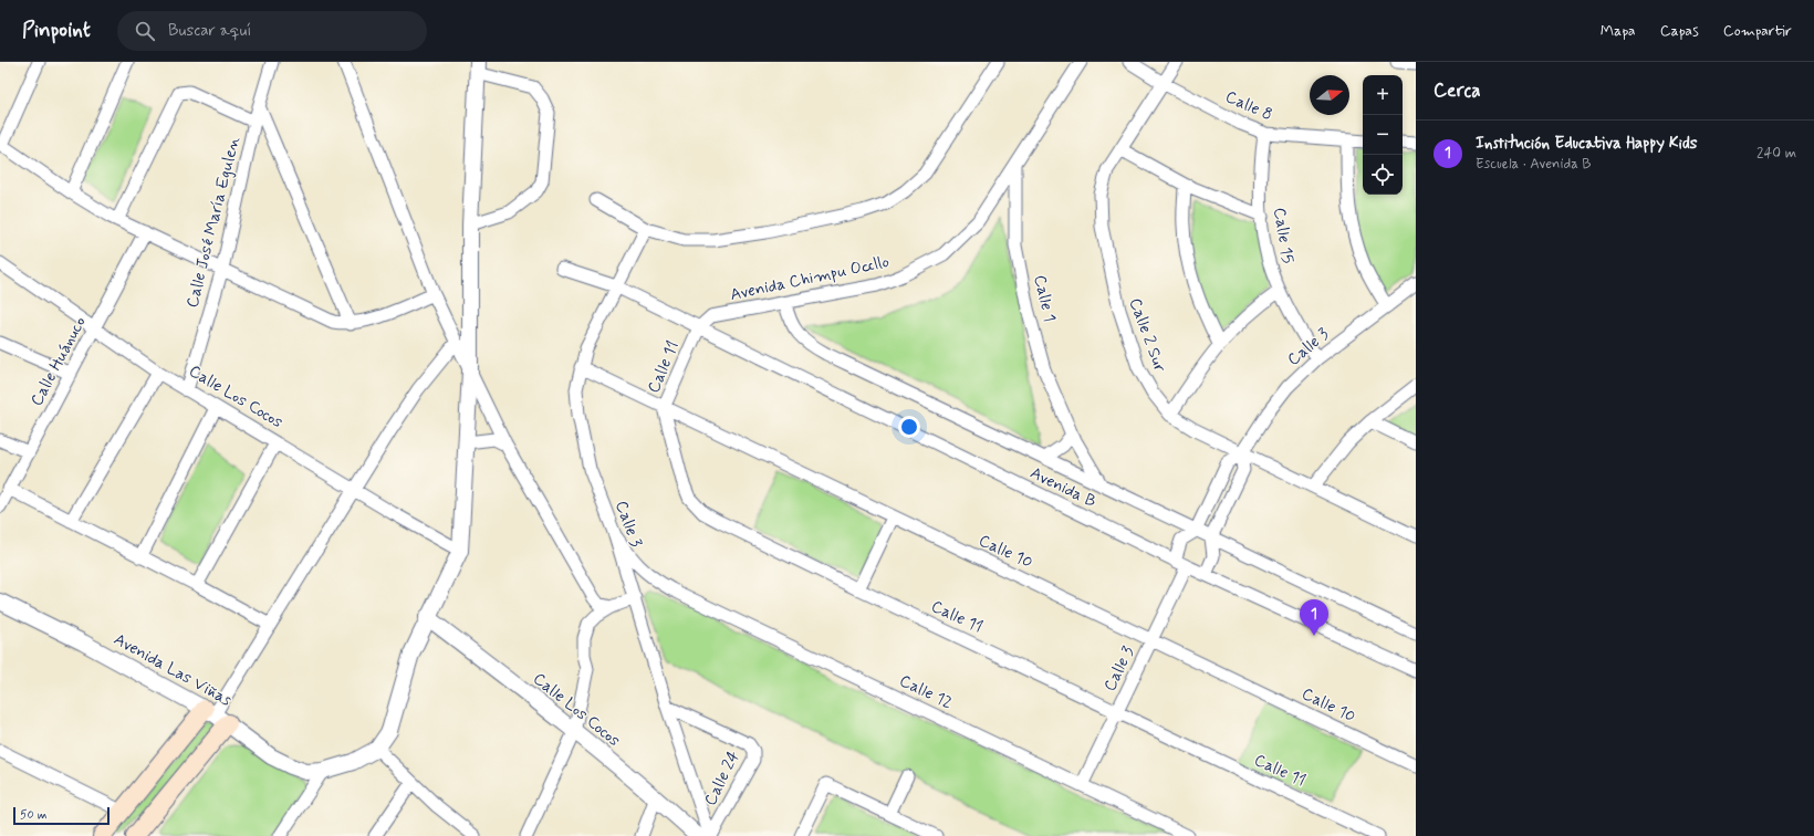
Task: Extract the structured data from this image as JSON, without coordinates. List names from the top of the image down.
{
  "streets": {
    "street": [
      "Calle 8",
      "Calle José María Egulen",
      "Calle 15",
      "Avenida Chimpu Occllo",
      "Calle 1",
      "Calle 2 Sur",
      "Calle 3",
      "Calle Huánuco",
      "Calle 11",
      "Calle Los Cocos",
      "Avenida B",
      "Calle 10",
      "Avenida Las Viñas",
      "Calle 12",
      "Calle 24"
    ]
  },
  "crossings": [
    ["Calle 8", "Calle 15"],
    ["Calle 8", "Calle 2 Sur"],
    ["Calle José María Egulen", "Calle Los Cocos"],
    ["Calle 15", "Calle 3"],
    ["Avenida Chimpu Occllo", "Calle 1"],
    ["Avenida Chimpu Occllo", "Calle 11"],
    ["Avenida Chimpu Occllo", "Avenida B"],
    ["Calle 1", "Avenida B"],
    ["Calle 2 Sur", "Calle 3"],
    ["Calle 3", "Calle 11"],
    ["Calle 3", "Avenida B"],
    ["Calle 3", "Calle 10"],
    ["Calle 3", "Calle 12"],
    ["Calle 3", "Calle 24"],
    ["Calle Huánuco", "Calle Los Cocos"],
    ["Calle 11", "Avenida B"],
    ["Calle 11", "Calle 10"]
  ],
  "scale_bar": "50 m",
  "north": "right",
  "page": {
    "header": "Pinpoint",
    "search": "Buscar aquí",
    "nav": ["Mapa", "Capas", "Compartir"],
    "heading": "Cerca",
    "map_buttons": ["+", "−"],
    "list": [
      {
        "mark": "1",
        "name": "Institución Educativa Happy Kids",
        "note": "Escuela · Avenida B",
        "value": "240 m"
      }
    ],
    "pins": "1",
    "scale": "50 m"
  }
}
